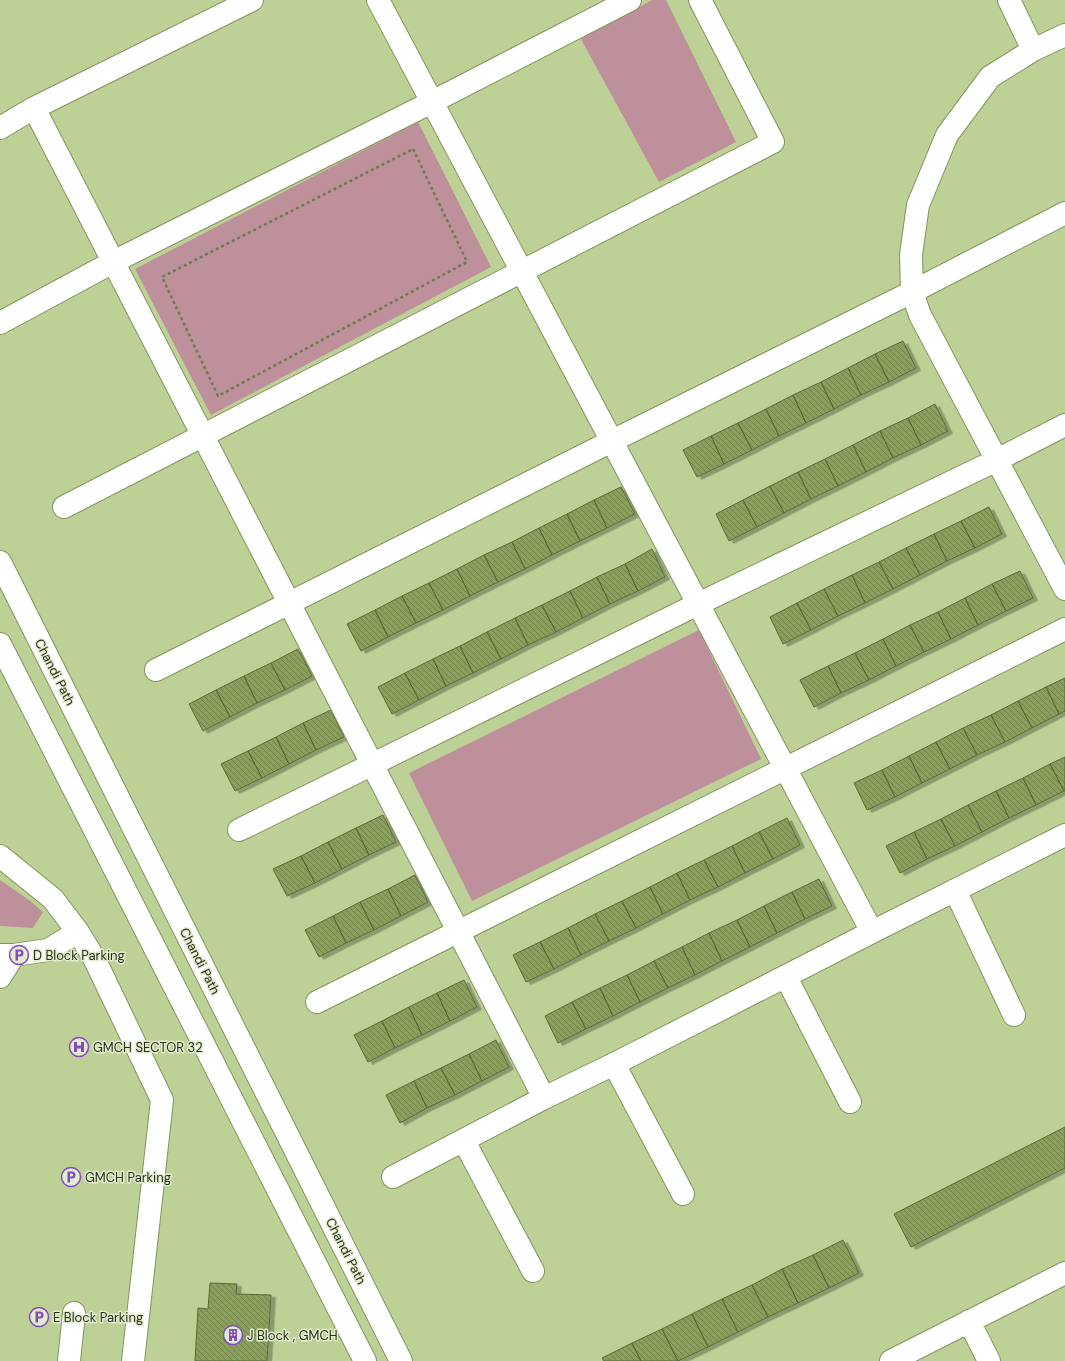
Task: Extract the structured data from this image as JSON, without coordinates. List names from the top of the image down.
{
  "streets": {
    "street": ["Chandi Path"]
  },
  "places": {
    "parking": ["D Block Parking", "GMCH Parking", "E Block Parking"],
    "hospital": ["GMCH SECTOR 32"],
    "building": ["J Block , GMCH"]
  }
}
